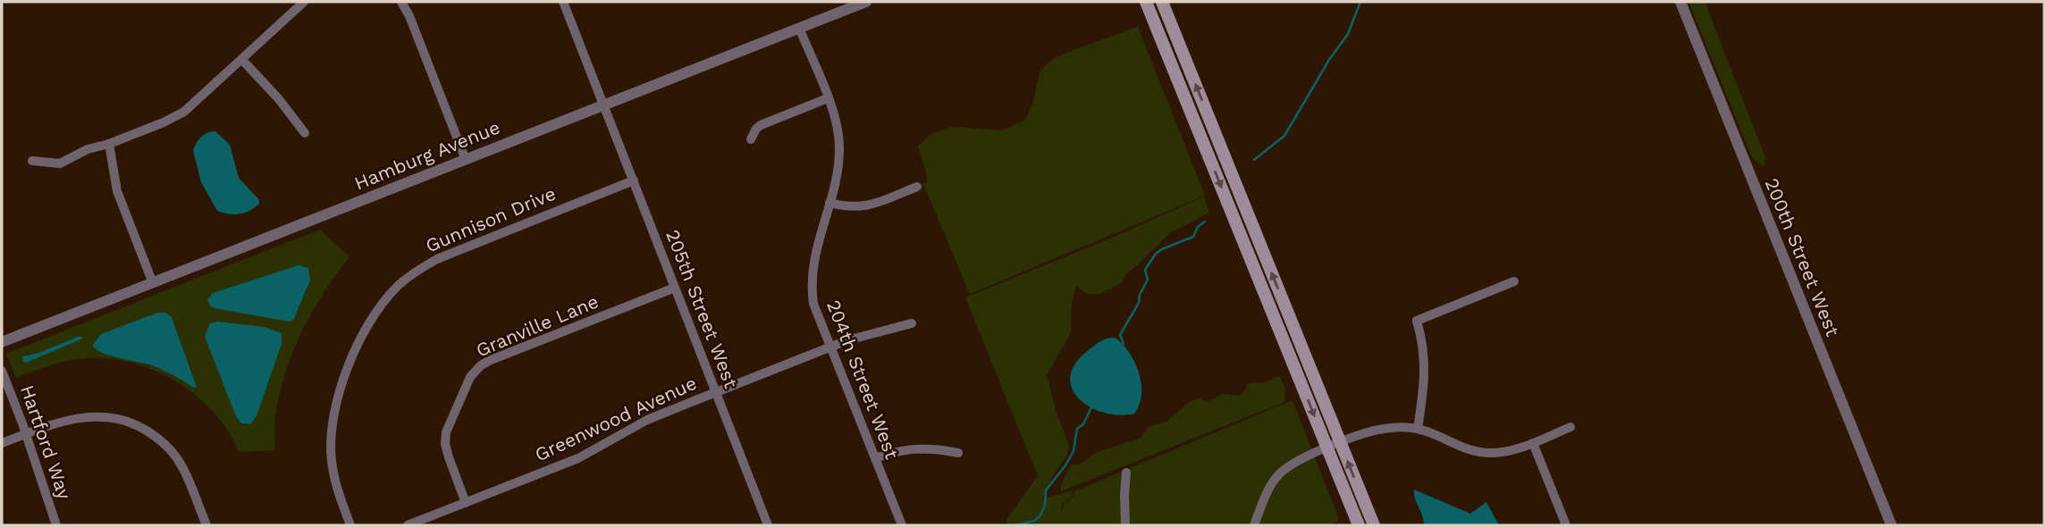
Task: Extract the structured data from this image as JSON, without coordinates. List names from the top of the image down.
{
  "streets": {
    "street": [
      "Hamburg Avenue",
      "Gunnison Drive",
      "200th Street West",
      "205th Street West",
      "Granville Lane",
      "204th Street West",
      "Greenwood Avenue",
      "Hartford Way"
    ]
  },
  "crossings": [
    ["Hamburg Avenue", "205th Street West"],
    ["Hamburg Avenue", "204th Street West"],
    ["Gunnison Drive", "205th Street West"],
    ["205th Street West", "Granville Lane"],
    ["205th Street West", "Greenwood Avenue"],
    ["Granville Lane", "Greenwood Avenue"],
    ["204th Street West", "Greenwood Avenue"]
  ]
}
